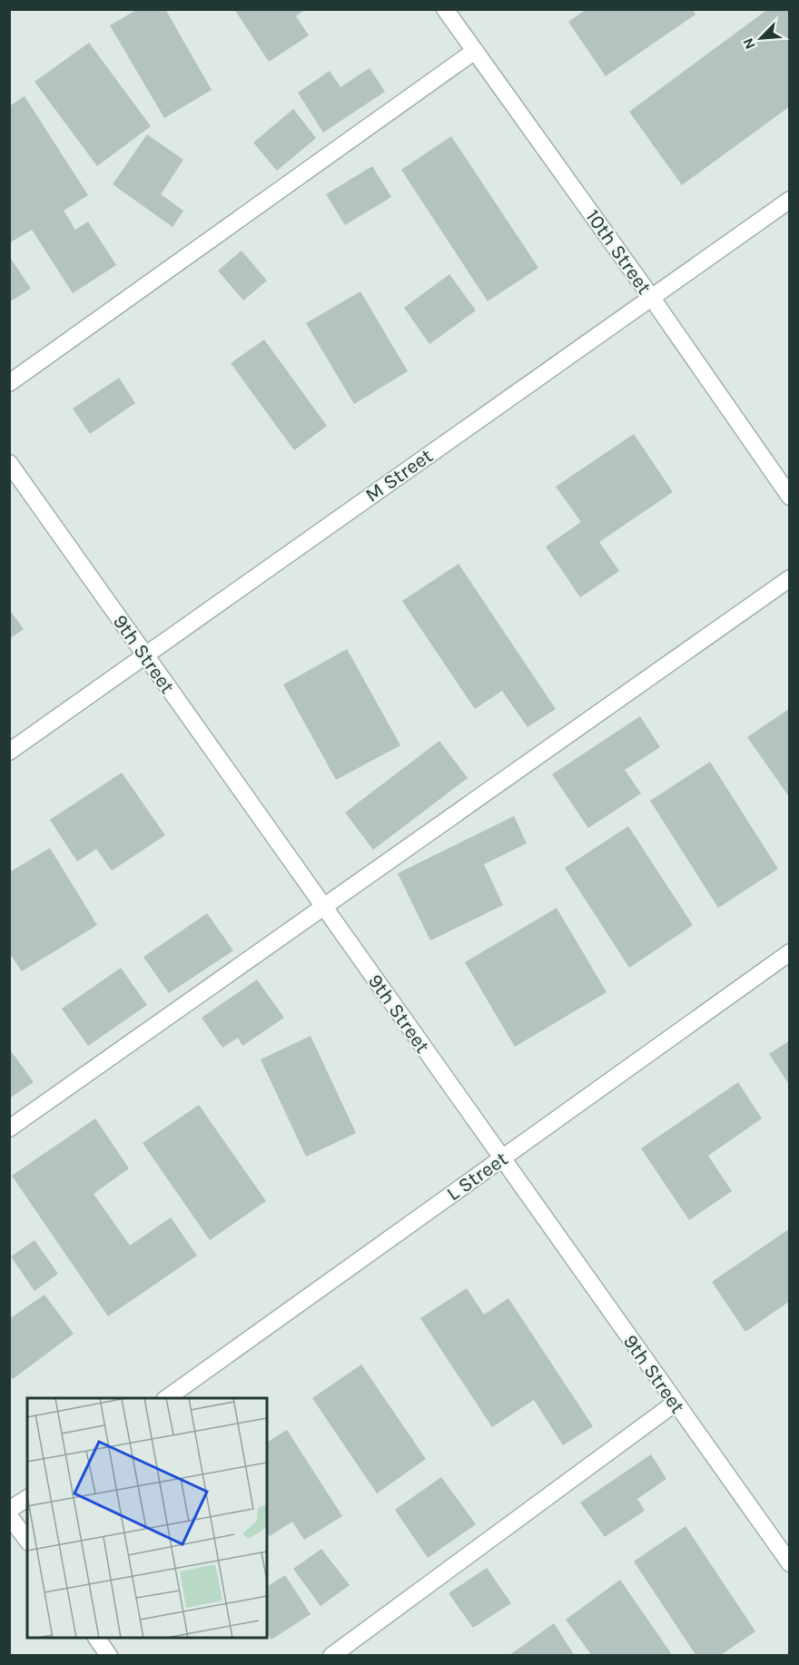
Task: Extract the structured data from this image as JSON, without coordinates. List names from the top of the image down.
{
  "streets": {
    "street": [
      "10th Street",
      "M Street",
      "9th Street",
      "L Street"
    ]
  },
  "crossings": [
    ["10th Street", "M Street"],
    ["M Street", "9th Street"],
    ["9th Street", "L Street"]
  ],
  "north": "bottom left"
}
